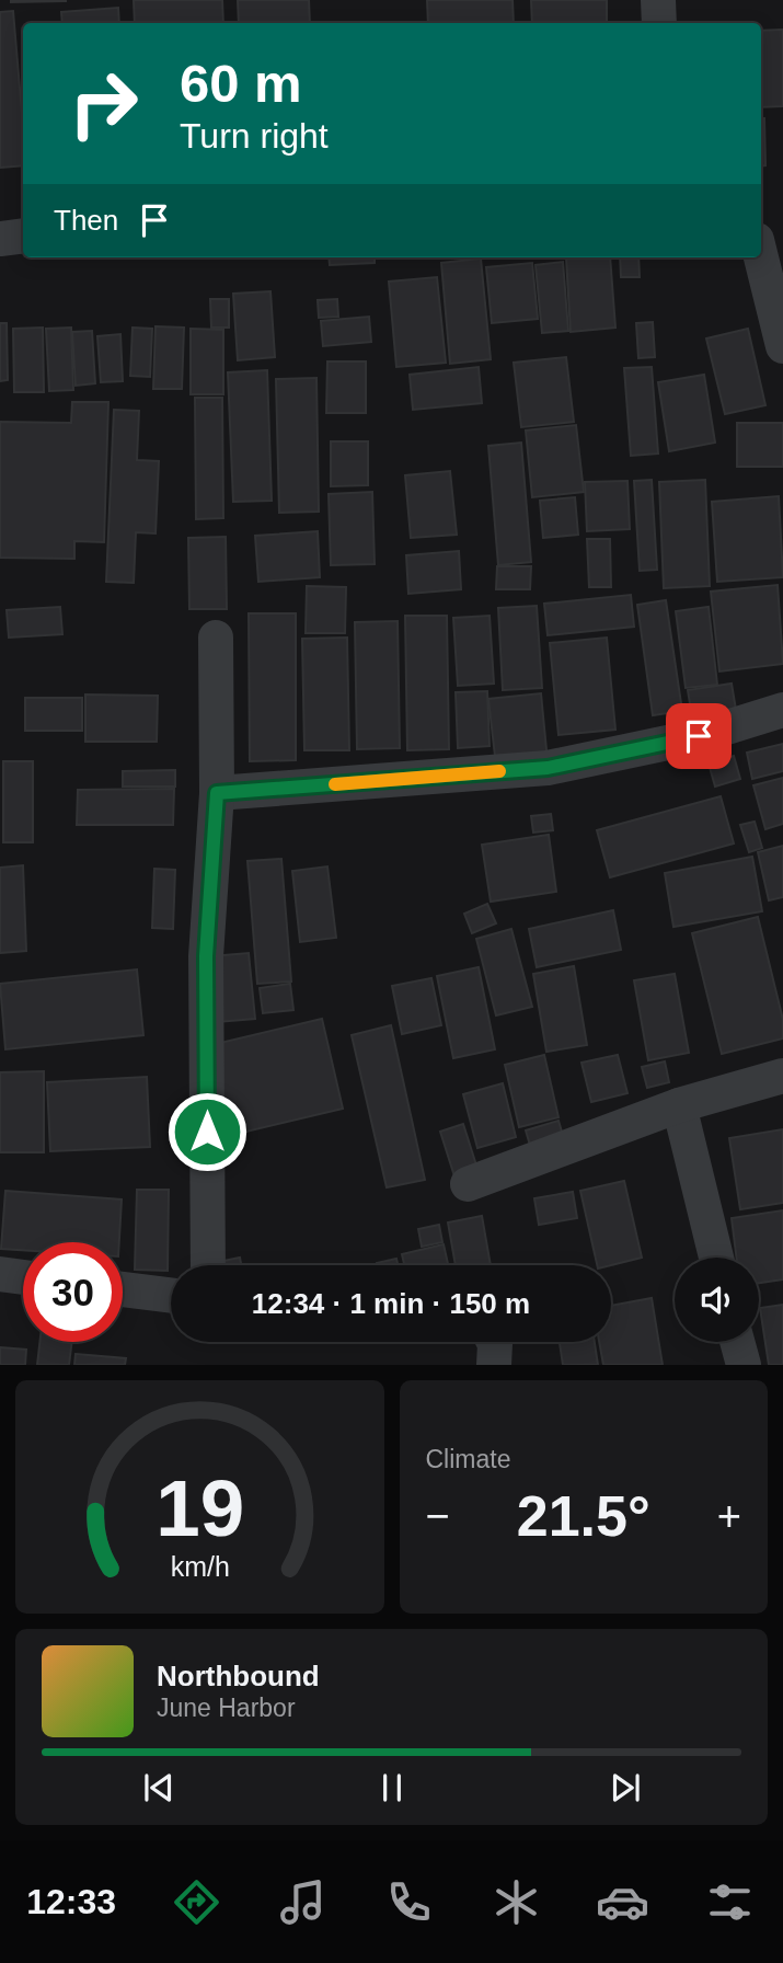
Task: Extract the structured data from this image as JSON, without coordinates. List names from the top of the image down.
{
  "page": {
    "turn": ["60 m", "Turn right"],
    "then": "Then",
    "limit": "30",
    "trip": "12:34 · 1 min · 150 m",
    "tile": "Climate",
    "heat": ["−", "21.5°", "+"],
    "song": ["Northbound", "June Harbor"],
    "tabs": "12:33",
    "gauge": ["19", "km/h"]
  }
}
